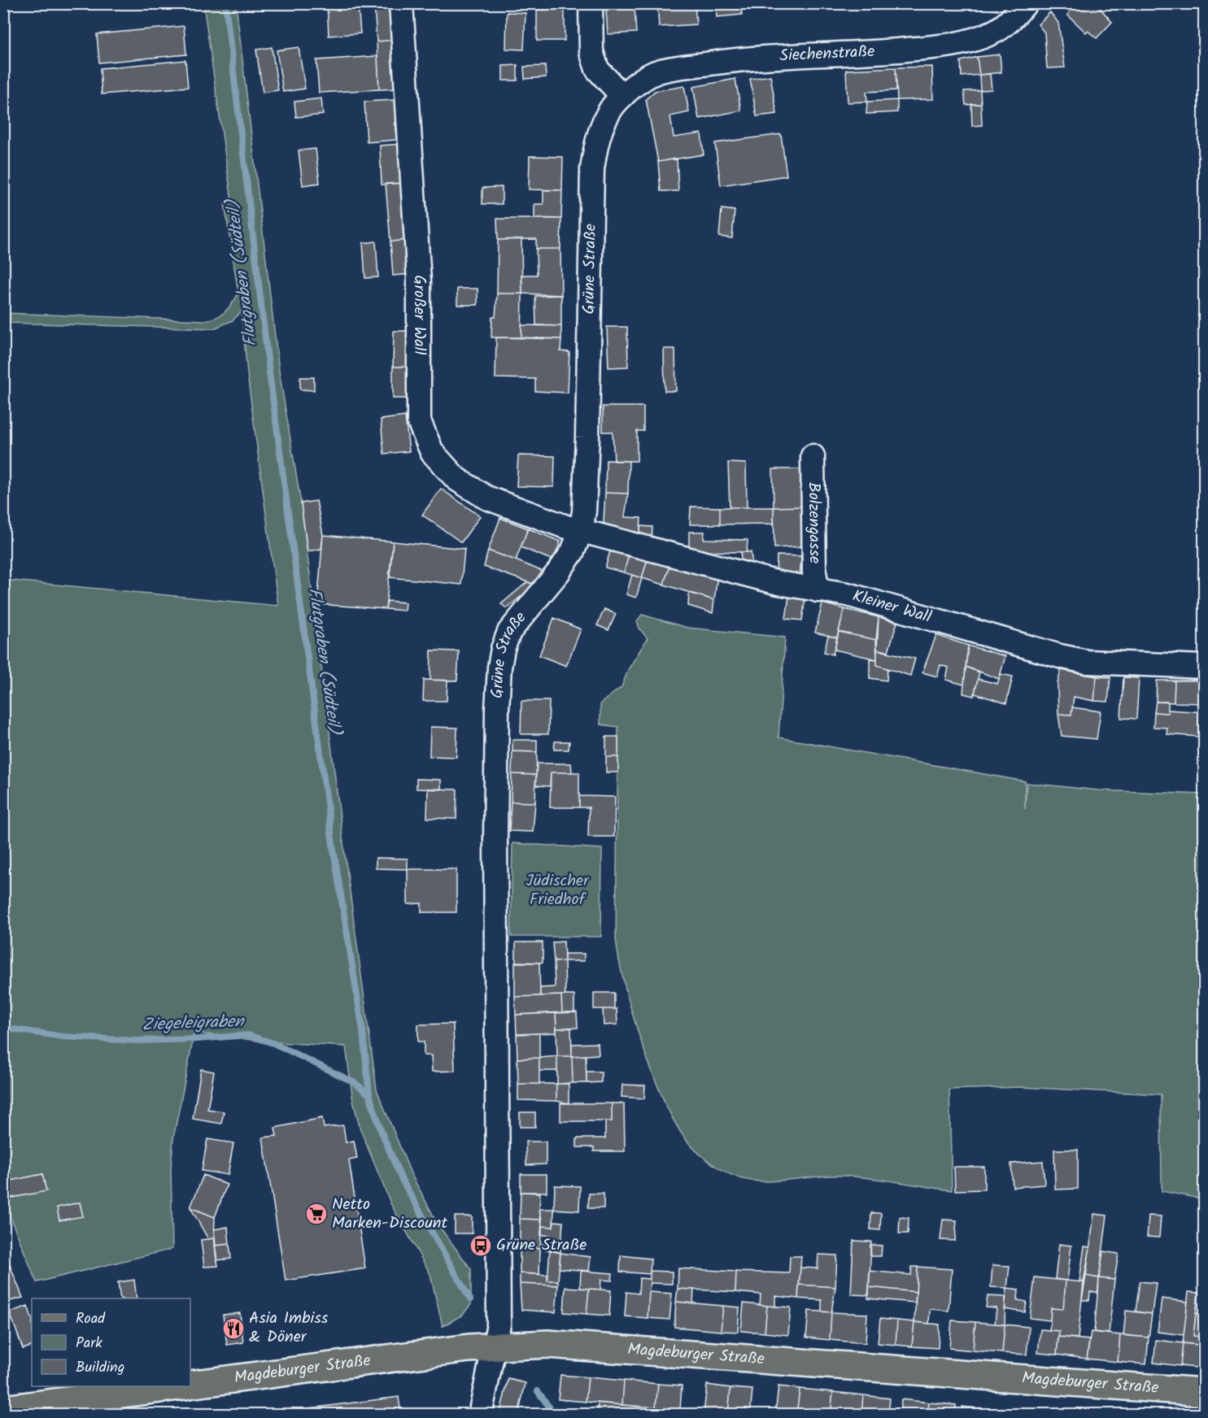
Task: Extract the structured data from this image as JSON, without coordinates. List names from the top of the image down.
{
  "streets": {
    "main road": ["Magdeburger Straße"],
    "street": [
      "Siechenstraße",
      "Grüne Straße",
      "Großer Wall",
      "Bolzengasse",
      "Kleiner Wall"
    ]
  },
  "crossings": [
    ["Siechenstraße", "Grüne Straße"],
    ["Grüne Straße", "Großer Wall"],
    ["Grüne Straße", "Kleiner Wall"],
    ["Grüne Straße", "Magdeburger Straße"],
    ["Großer Wall", "Kleiner Wall"],
    ["Bolzengasse", "Kleiner Wall"]
  ],
  "water": ["Flutgraben (Südteil)", "Ziegeleigraben"],
  "parks": ["Jüdischer Friedhof"],
  "places": {
    "supermarket": ["Netto Marken-Discount"],
    "bus stop": ["Grüne Straße"],
    "restaurant": ["Asia Imbiss & Döner"]
  },
  "legend": ["Road", "Park", "Building"]
}
